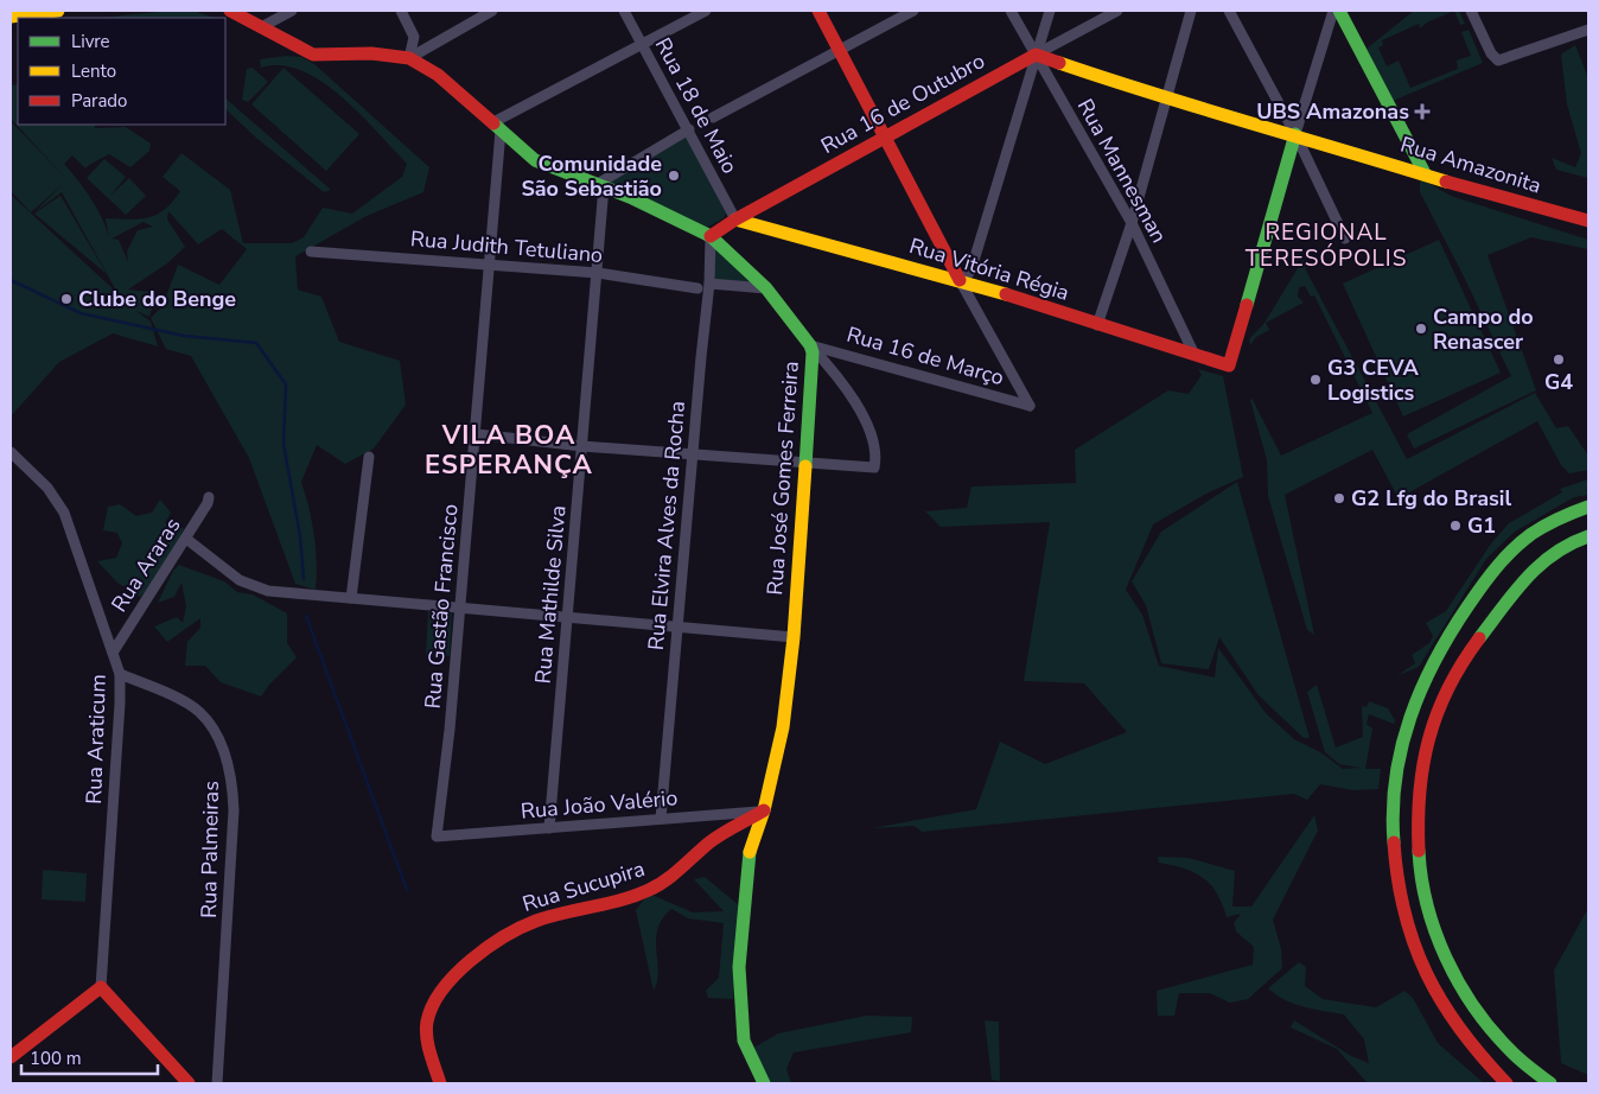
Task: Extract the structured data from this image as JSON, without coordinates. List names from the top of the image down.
{
  "streets": {
    "street": [
      "Rua 16 de Outubro",
      "Rua 18 de Maio",
      "Rua Amazonita",
      "Rua Mannesman",
      "Rua Judith Tetuliano",
      "Rua Vitória Régia",
      "Rua 16 de Março",
      "Rua José Gomes Ferreira",
      "Rua Elvira Alves da Rocha",
      "Rua Araras",
      "Rua Mathilde Silva",
      "Rua Gastão Francisco",
      "Rua Araticum",
      "Rua João Valério",
      "Rua Palmeiras",
      "Rua Sucupira"
    ]
  },
  "crossings": [
    ["Rua 16 de Outubro", "Rua 18 de Maio"],
    ["Rua 16 de Outubro", "Rua Amazonita"],
    ["Rua 16 de Outubro", "Rua Mannesman"],
    ["Rua 16 de Outubro", "Rua Vitória Régia"],
    ["Rua 16 de Outubro", "Rua José Gomes Ferreira"],
    ["Rua 16 de Outubro", "Rua Elvira Alves da Rocha"],
    ["Rua 18 de Maio", "Rua Vitória Régia"],
    ["Rua Amazonita", "Rua Mannesman"],
    ["Rua Amazonita", "Rua Vitória Régia"],
    ["Rua Mannesman", "Rua Vitória Régia"],
    ["Rua Judith Tetuliano", "Rua Mathilde Silva"],
    ["Rua Judith Tetuliano", "Rua Gastão Francisco"],
    ["Rua Vitória Régia", "Rua 16 de Março"],
    ["Rua 16 de Março", "Rua José Gomes Ferreira"],
    ["Rua José Gomes Ferreira", "Rua Elvira Alves da Rocha"],
    ["Rua José Gomes Ferreira", "Rua Mathilde Silva"],
    ["Rua José Gomes Ferreira", "Rua Gastão Francisco"],
    ["Rua José Gomes Ferreira", "Rua João Valério"],
    ["Rua José Gomes Ferreira", "Rua Sucupira"],
    ["Rua Elvira Alves da Rocha", "Rua João Valério"],
    ["Rua Araras", "Rua Araticum"],
    ["Rua Mathilde Silva", "Rua João Valério"],
    ["Rua Gastão Francisco", "Rua João Valério"],
    ["Rua Araticum", "Rua Palmeiras"],
    ["Rua João Valério", "Rua Sucupira"]
  ],
  "districts": ["REGIONAL TERESÓPOLIS", "VILA BOA ESPERANÇA"],
  "places": {
    "health": ["UBS Amazonas"],
    "other": [
      "Comunidade São Sebastião",
      "Clube do Benge",
      "Campo do Renascer",
      "G4",
      "G3 CEVA Logistics",
      "G2 Lfg do Brasil",
      "G1"
    ]
  },
  "legend": ["Livre", "Lento", "Parado"],
  "scale_bar": "100 m"
}
